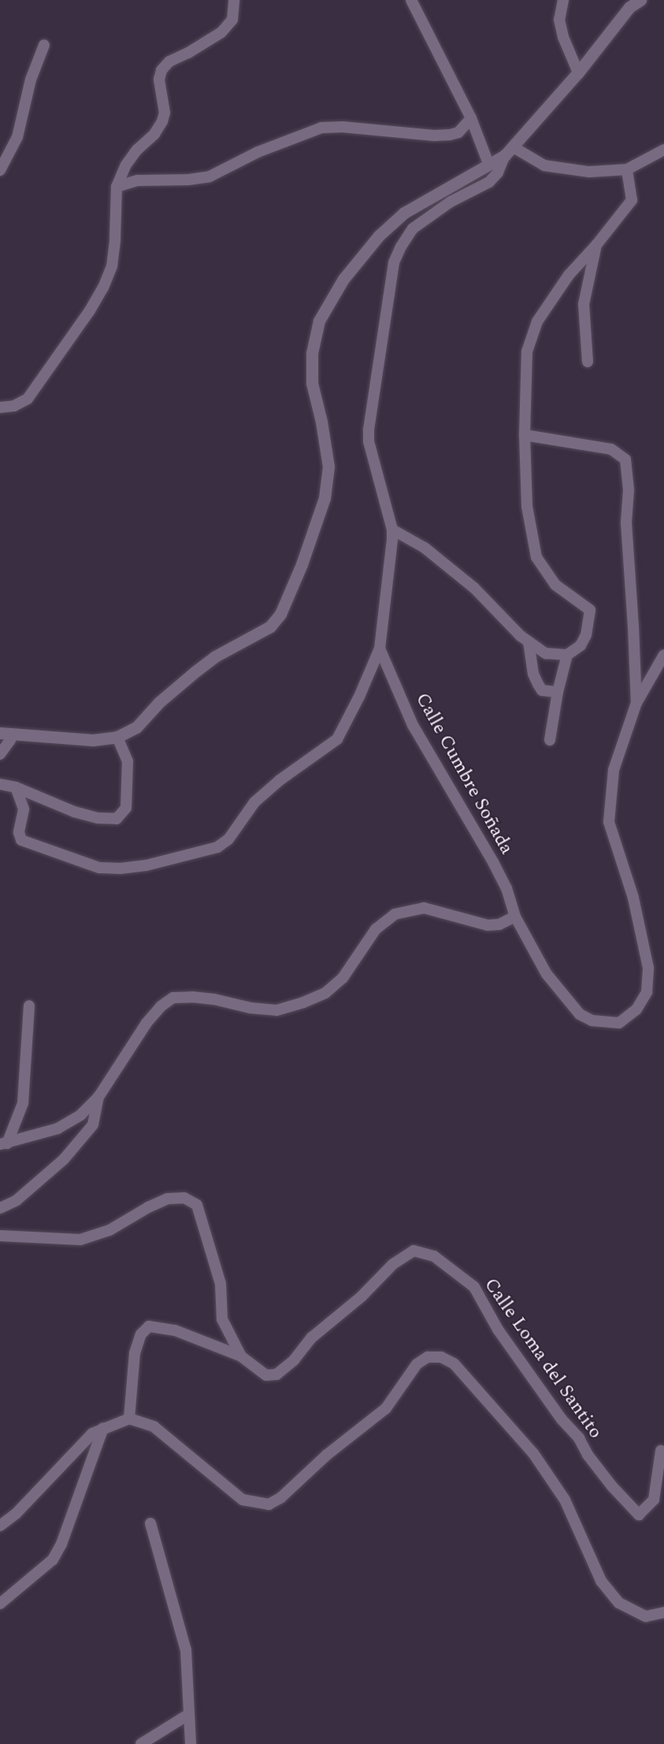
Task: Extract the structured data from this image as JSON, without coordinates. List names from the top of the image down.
{
  "streets": {
    "street": ["Calle Cumbre Soñada", "Calle Loma del Santito"]
  }
}
